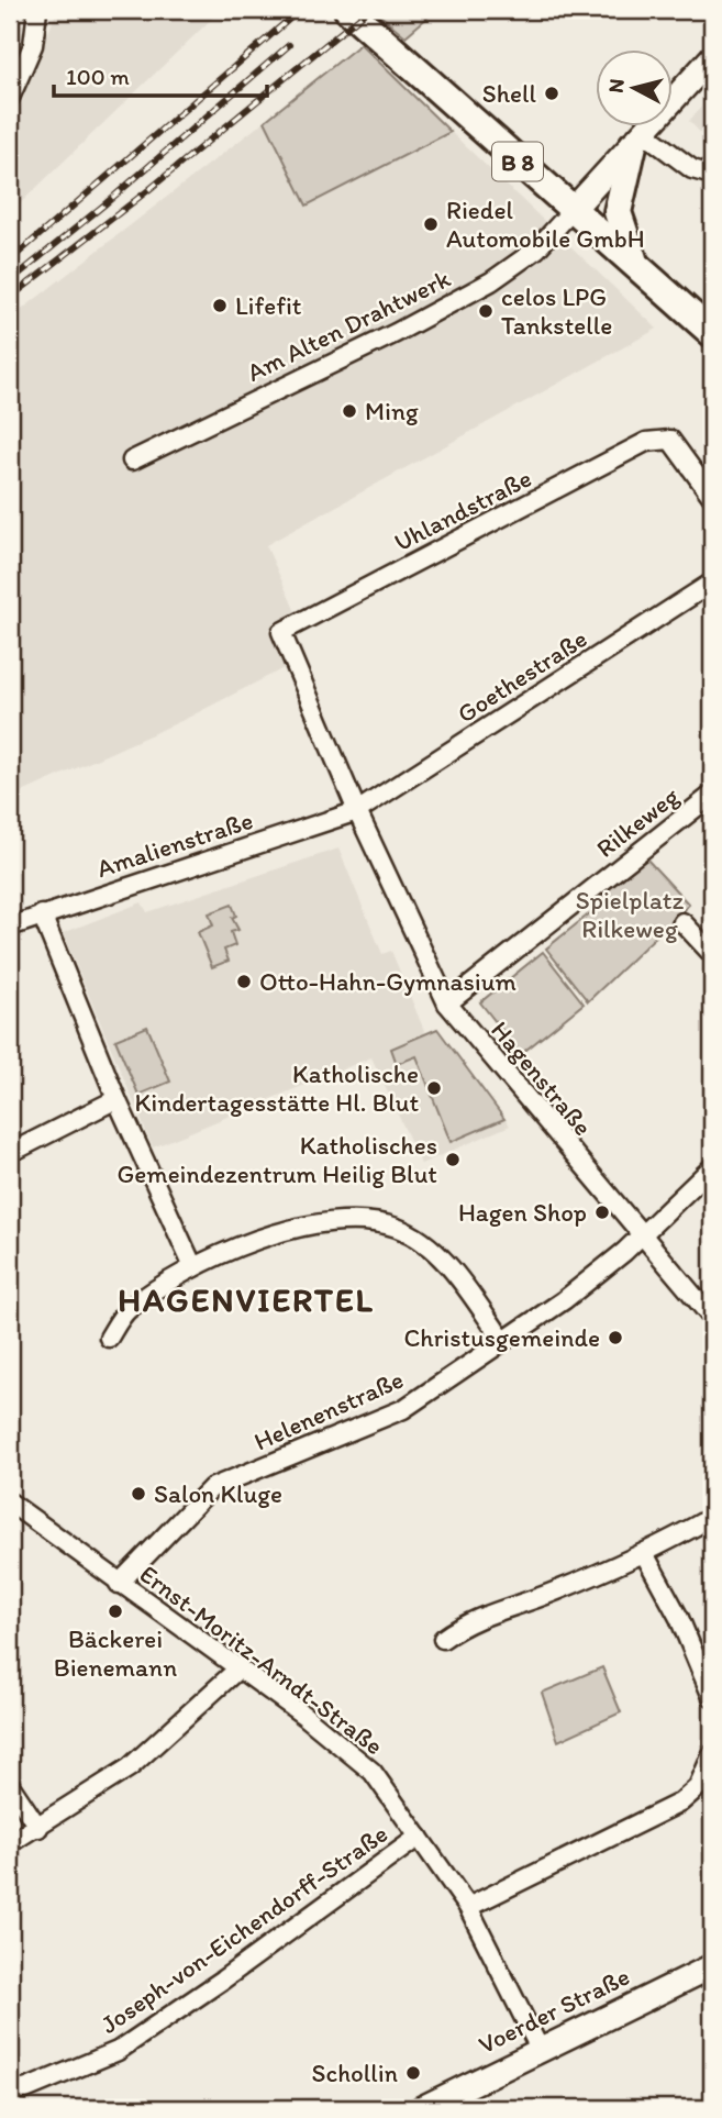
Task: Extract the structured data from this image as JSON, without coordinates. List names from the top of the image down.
{
  "streets": {
    "main road": ["B 8", "Voerder Straße"],
    "street": [
      "Am Alten Drahtwerk",
      "Uhlandstraße",
      "Goethestraße",
      "Rilkeweg",
      "Amalienstraße",
      "Hagenstraße",
      "Helenenstraße",
      "Ernst-Moritz-Arndt-Straße",
      "Joseph-von-Eichendorff-Straße"
    ]
  },
  "crossings": [
    ["B 8", "Am Alten Drahtwerk"],
    ["Uhlandstraße", "Hagenstraße"],
    ["Goethestraße", "Amalienstraße"],
    ["Goethestraße", "Hagenstraße"],
    ["Rilkeweg", "Hagenstraße"],
    ["Amalienstraße", "Hagenstraße"],
    ["Hagenstraße", "Helenenstraße"],
    ["Helenenstraße", "Ernst-Moritz-Arndt-Straße"],
    ["Ernst-Moritz-Arndt-Straße", "Joseph-von-Eichendorff-Straße"],
    ["Ernst-Moritz-Arndt-Straße", "Voerder Straße"]
  ],
  "districts": ["HAGENVIERTEL"],
  "parks": ["Spielplatz Rilkeweg"],
  "places": [
    "Shell",
    "Riedel Automobile GmbH",
    "Lifefit",
    "celos LPG Tankstelle",
    "Ming",
    "Otto-Hahn-Gymnasium",
    "Katholische Kindertagesstätte Hl. Blut",
    "Katholisches Gemeindezentrum Heilig Blut",
    "Hagen Shop",
    "Christusgemeinde",
    "Salon Kluge",
    "Bäckerei Bienemann",
    "Schollin"
  ],
  "scale_bar": "100 m",
  "north": "left"
}
